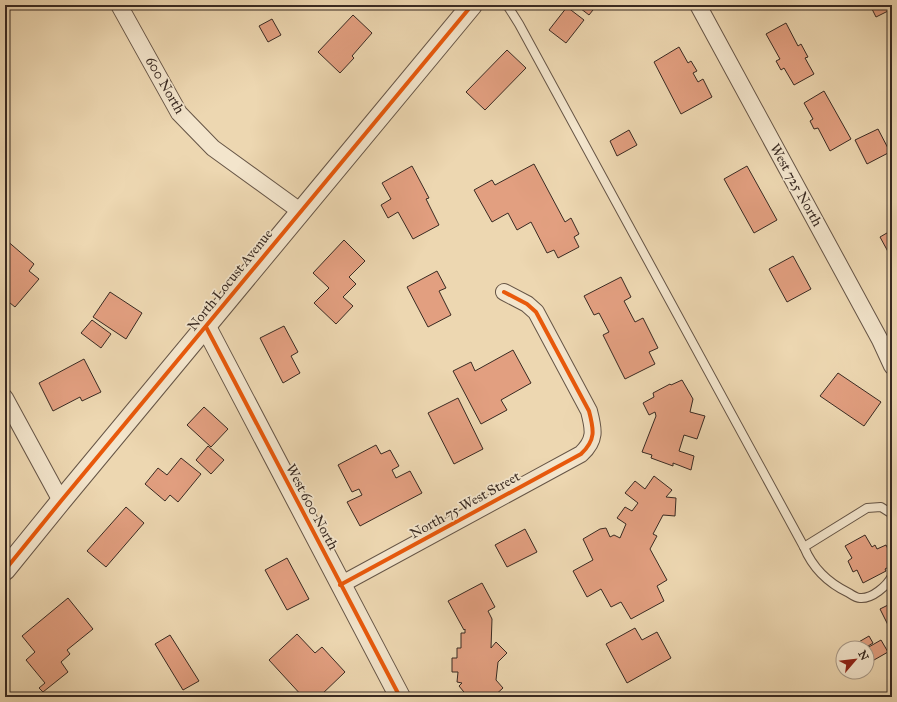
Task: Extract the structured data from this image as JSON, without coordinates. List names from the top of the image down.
{
  "streets": {
    "street": [
      "600 North",
      "West 725 North",
      "North Locust Avenue",
      "North 75 West Street",
      "West 600 North"
    ]
  },
  "crossings": [
    ["600 North", "North Locust Avenue"],
    ["North Locust Avenue", "West 600 North"],
    ["North 75 West Street", "West 600 North"]
  ],
  "north": "top right"
}
